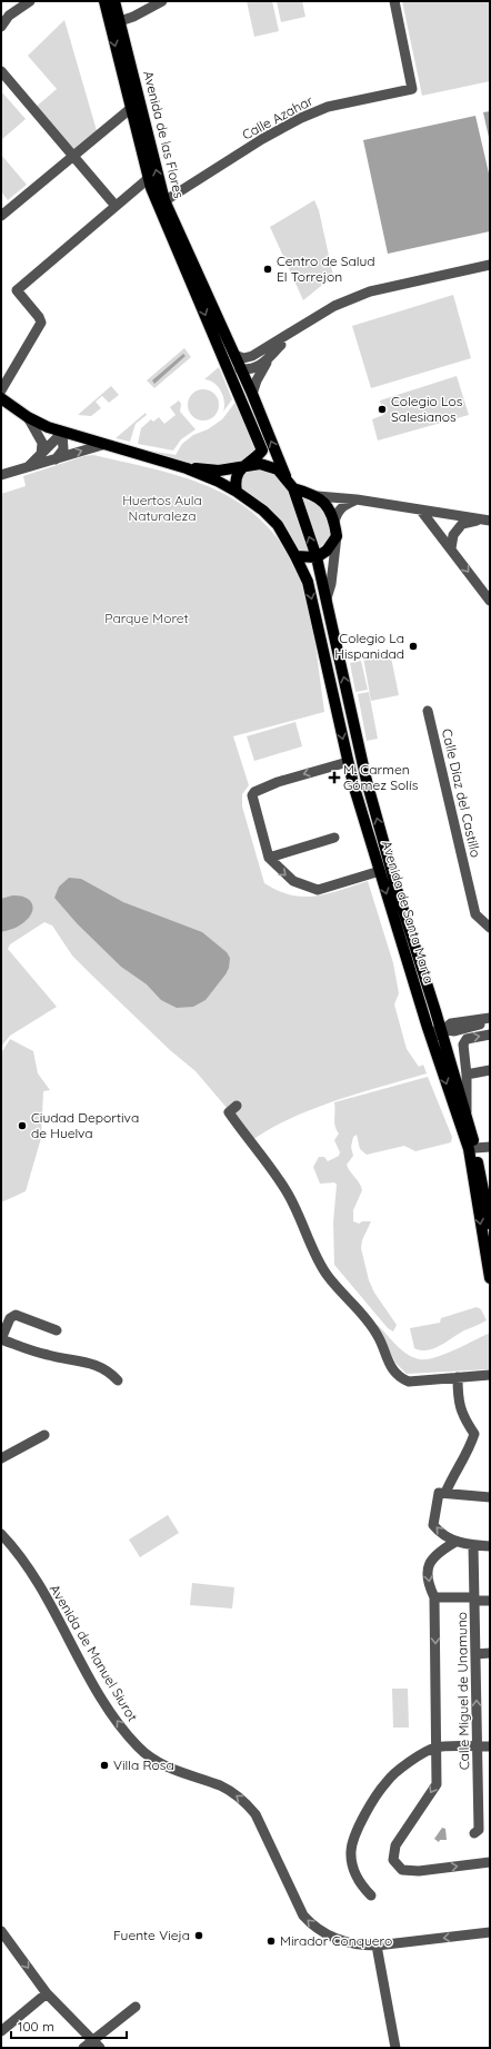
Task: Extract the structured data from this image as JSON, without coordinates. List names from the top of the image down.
{
  "streets": {
    "main road": ["Avenida de las Flores", "Avenida de Santa Marta"],
    "street": [
      "Calle Azahar",
      "Calle Díaz del Castillo",
      "Avenida de Manuel Siurot",
      "Calle Miguel de Unamuno"
    ]
  },
  "crossings": [
    ["Calle Azahar", "Avenida de las Flores"],
    ["Avenida de las Flores", "Avenida de Santa Marta"]
  ],
  "one_way": ["Avenida de Manuel Siurot"],
  "parks": ["Huertos Aula Naturaleza", "Parque Moret"],
  "places": {
    "other": [
      "Centro de Salud El Torrejon",
      "Colegio Los Salesianos",
      "Colegio La Hispanidad",
      "Ciudad Deportiva de Huelva",
      "Villa Rosa",
      "Fuente Vieja",
      "Mirador Conquero"
    ],
    "health": ["M. Carmen Gómez Solís"]
  },
  "scale_bar": "100 m"
}
